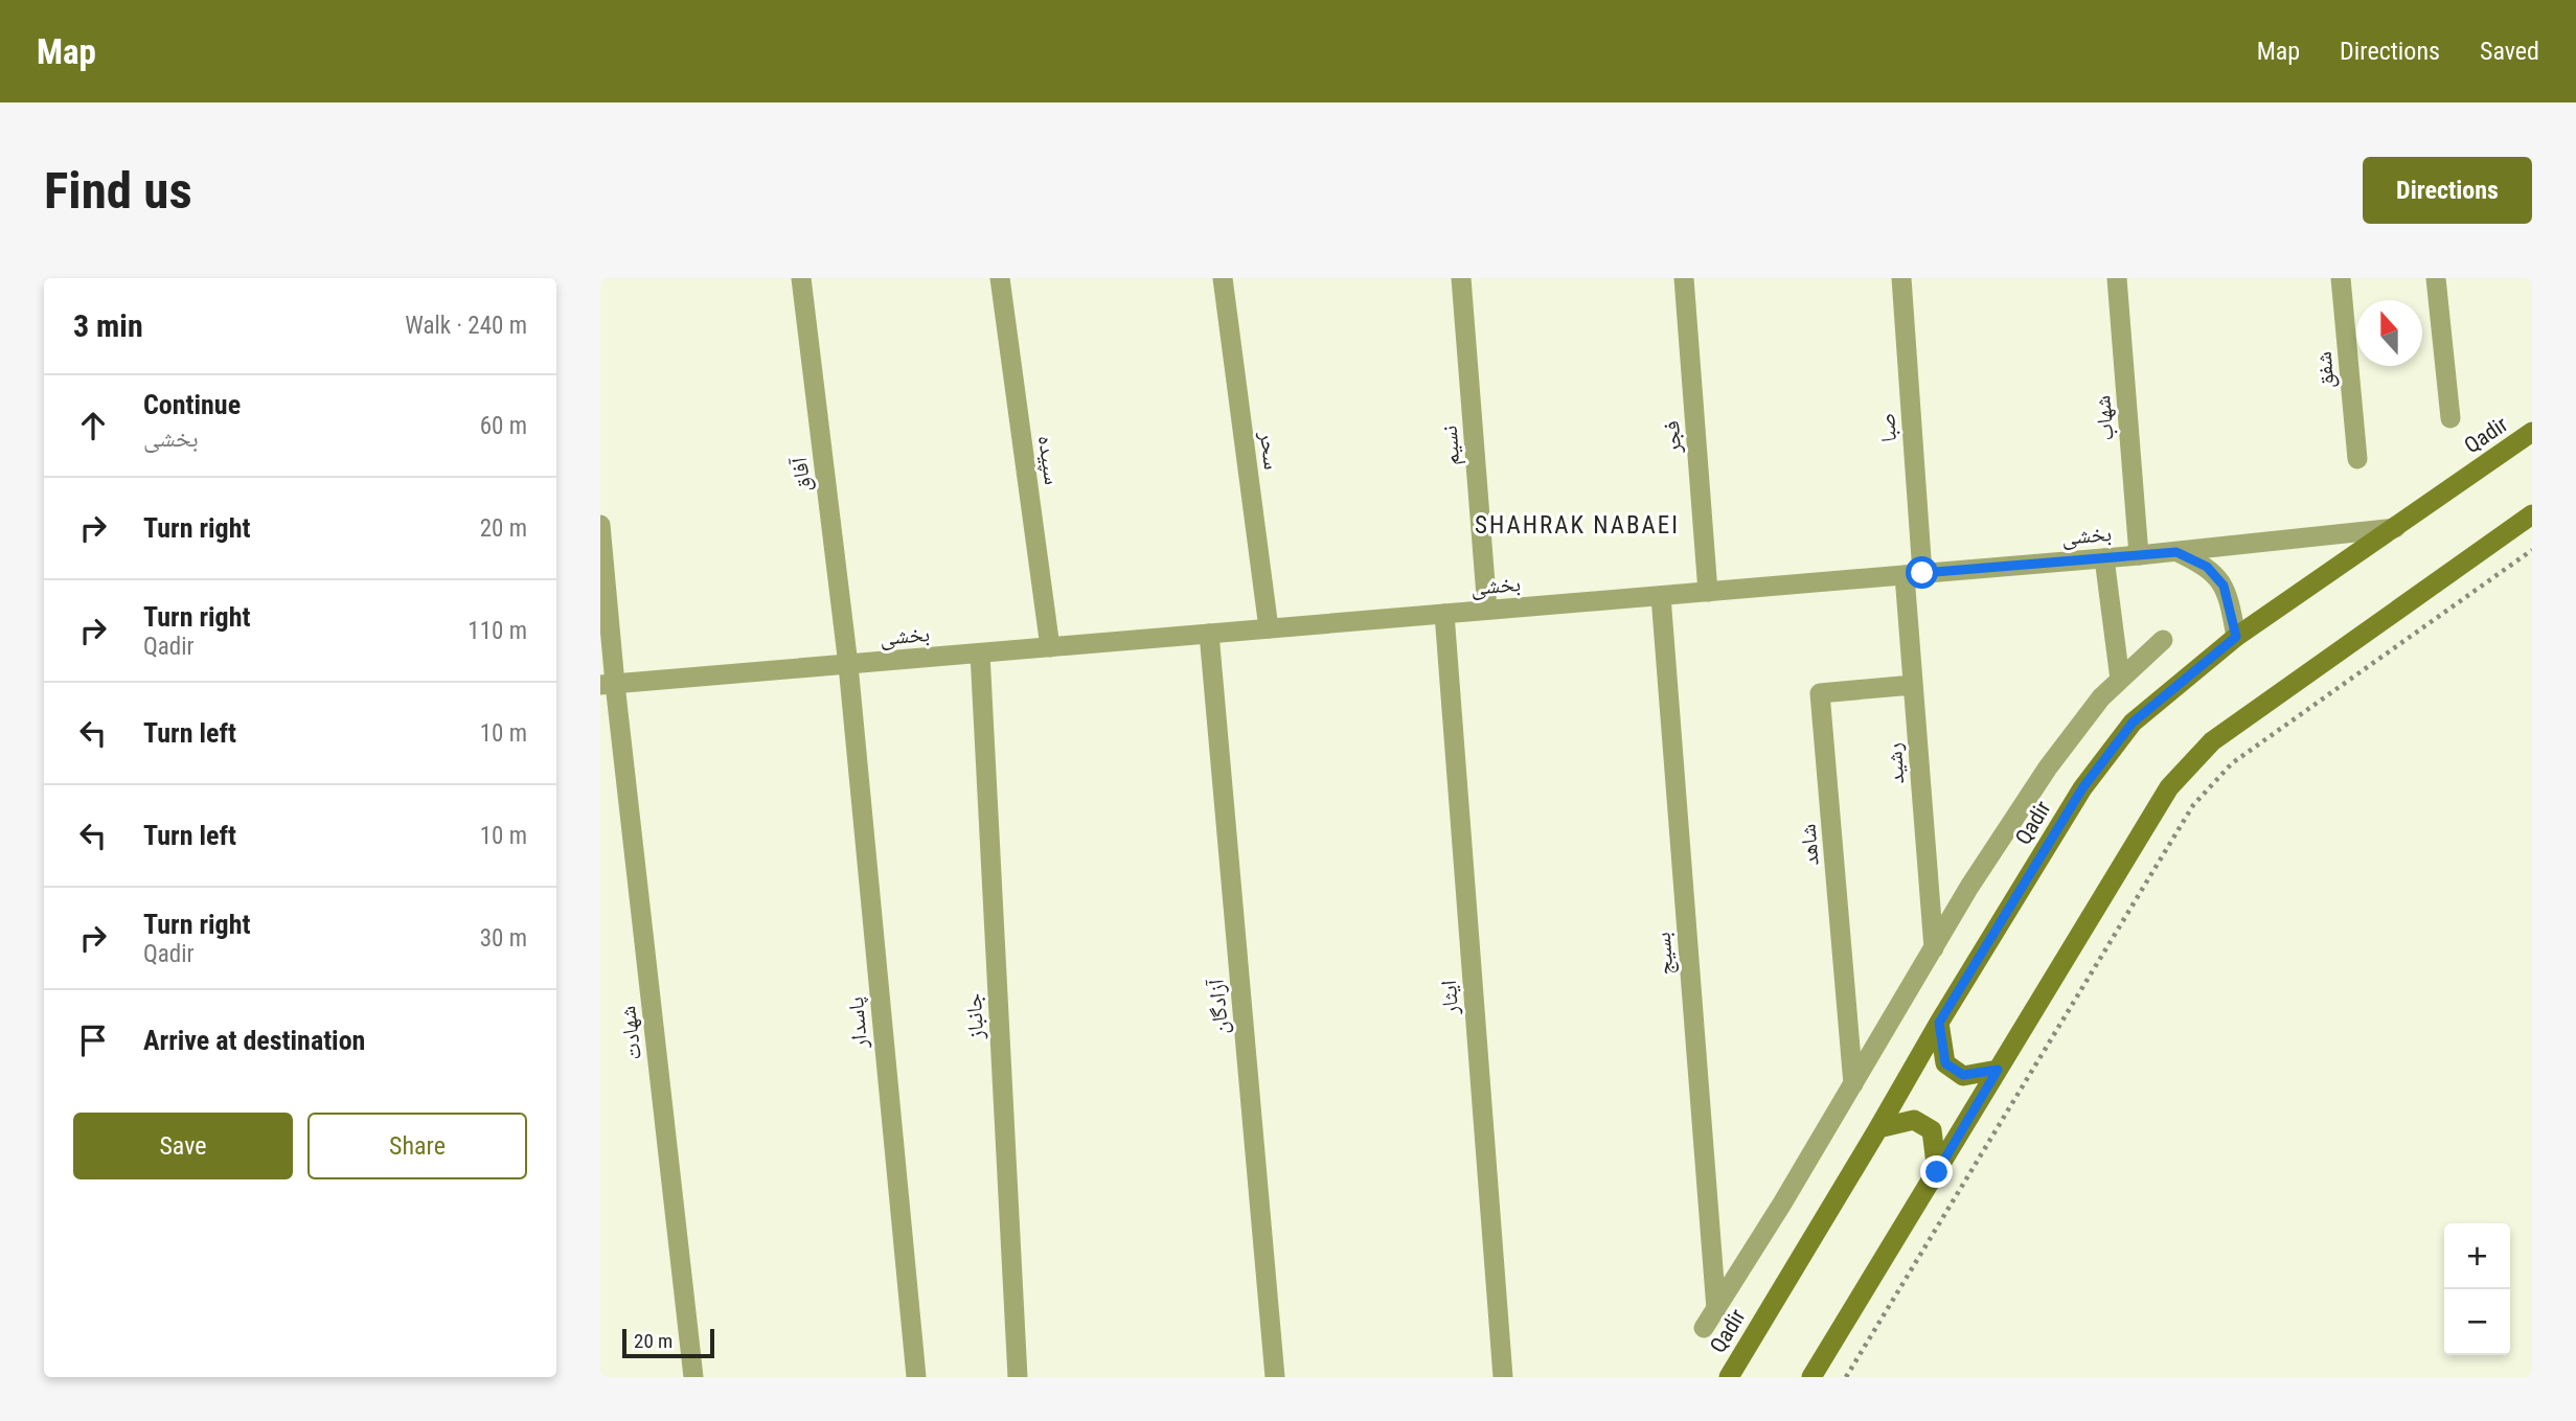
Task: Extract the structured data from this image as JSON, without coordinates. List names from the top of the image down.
{
  "streets": {
    "main road": ["Qadir"],
    "street": [
      "شفق",
      "شهاب",
      "صبا",
      "فجر",
      "نسیم",
      "سحر",
      "سپیده",
      "آفاق",
      "بخشی",
      "رشید",
      "شاهد",
      "بسیج",
      "ایثار",
      "آزادگان",
      "جانباز",
      "پاسدار",
      "شهادت"
    ]
  },
  "crossings": [
    ["شهاب", "بخشی"],
    ["صبا", "بخشی"],
    ["صبا", "رشید"],
    ["Qadir", "بخشی"],
    ["فجر", "بخشی"],
    ["نسیم", "بخشی"],
    ["سحر", "بخشی"],
    ["سپیده", "بخشی"],
    ["آفاق", "بخشی"],
    ["آفاق", "پاسدار"],
    ["بخشی", "رشید"],
    ["بخشی", "بسیج"],
    ["بخشی", "ایثار"],
    ["بخشی", "آزادگان"],
    ["بخشی", "جانباز"],
    ["بخشی", "پاسدار"],
    ["بخشی", "شهادت"],
    ["رشید", "شاهد"]
  ],
  "districts": ["SHAHRAK NABAEI"],
  "scale_bar": "20 m",
  "north": "top",
  "page": {
    "header": "Map",
    "nav": ["Map", "Directions", "Saved"],
    "buttons": [
      "Directions",
      ["Save", "Share"]
    ],
    "title": "Find us",
    "heading": ["3 min", "Walk · 240 m"],
    "list": [
      ["Continue", "بخشی", "60 m"],
      ["Turn right", "20 m"],
      ["Turn right", "Qadir", "110 m"],
      ["Turn left", "10 m"],
      ["Turn left", "10 m"],
      ["Turn right", "Qadir", "30 m"],
      "Arrive at destination"
    ],
    "map_buttons": ["+", "−"],
    "scale": "20 m"
  }
}
